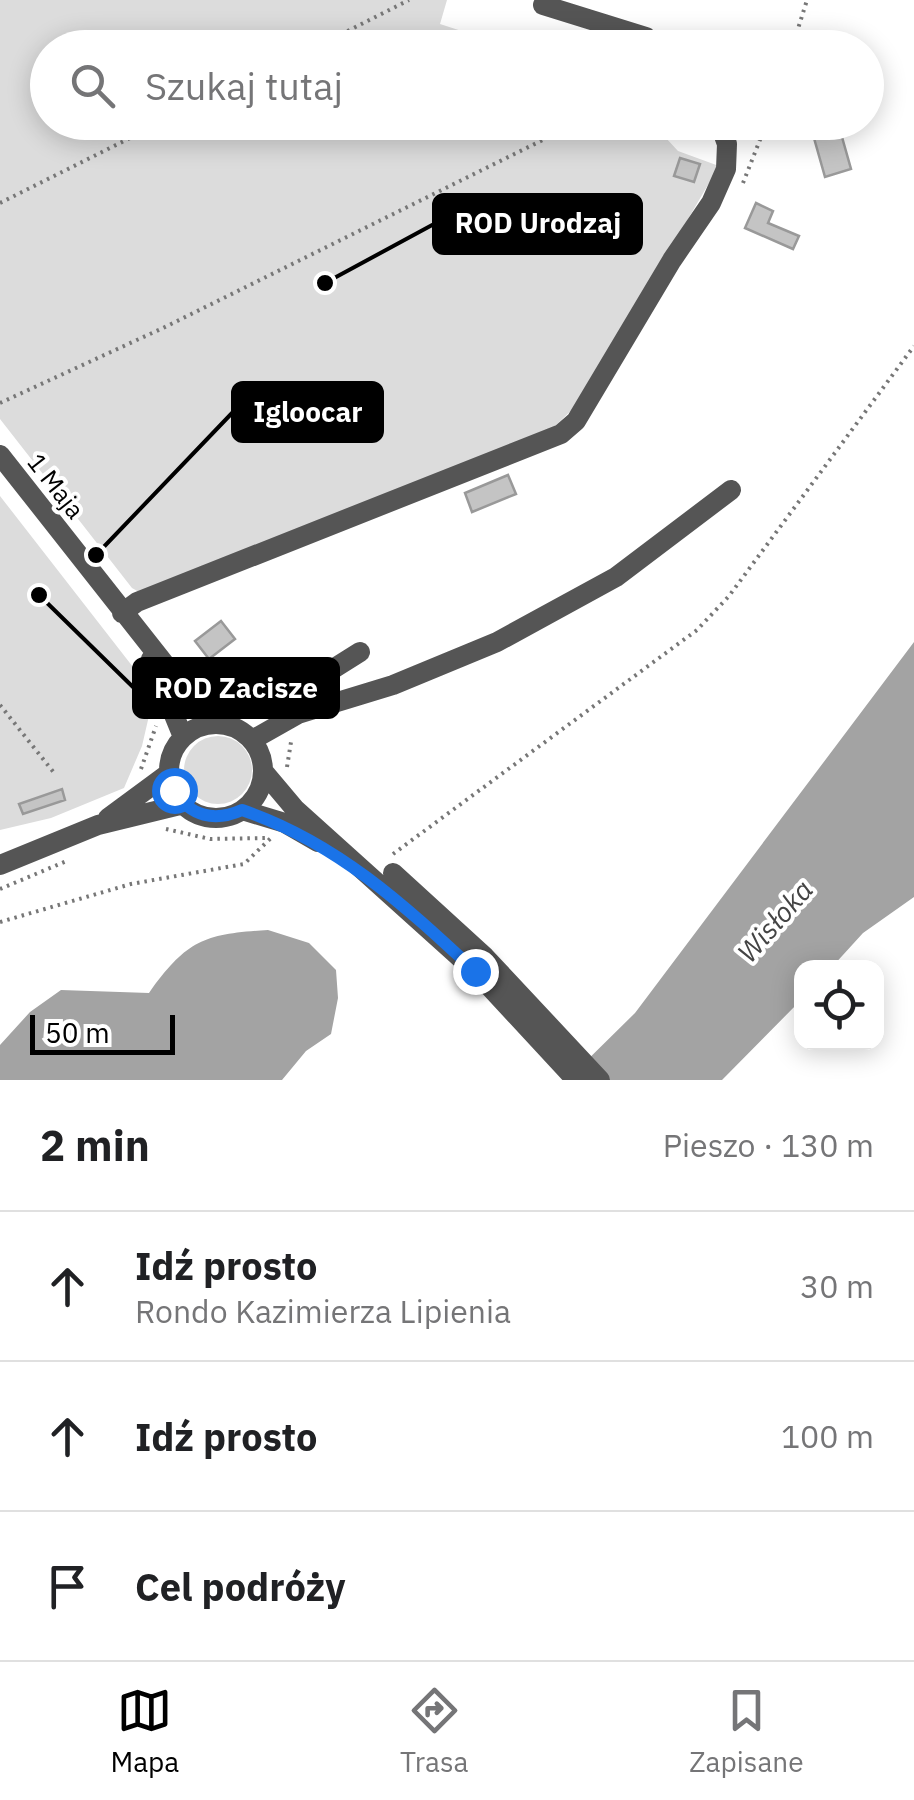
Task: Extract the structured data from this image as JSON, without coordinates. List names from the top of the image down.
{
  "streets": {
    "street": ["1 Maja"]
  },
  "water": ["Wisłoka"],
  "places": ["ROD Urodzaj", "Igloocar", "ROD Zacisze"],
  "scale_bar": "50 m",
  "page": {
    "search": "Szukaj tutaj",
    "scale": "50 m",
    "heading": ["2 min", "Pieszo · 130 m"],
    "list": [
      ["Idź prosto", "Rondo Kazimierza Lipienia", "30 m"],
      ["Idź prosto", "100 m"],
      "Cel podróży"
    ],
    "nav": ["Mapa", "Trasa", "Zapisane"]
  }
}
